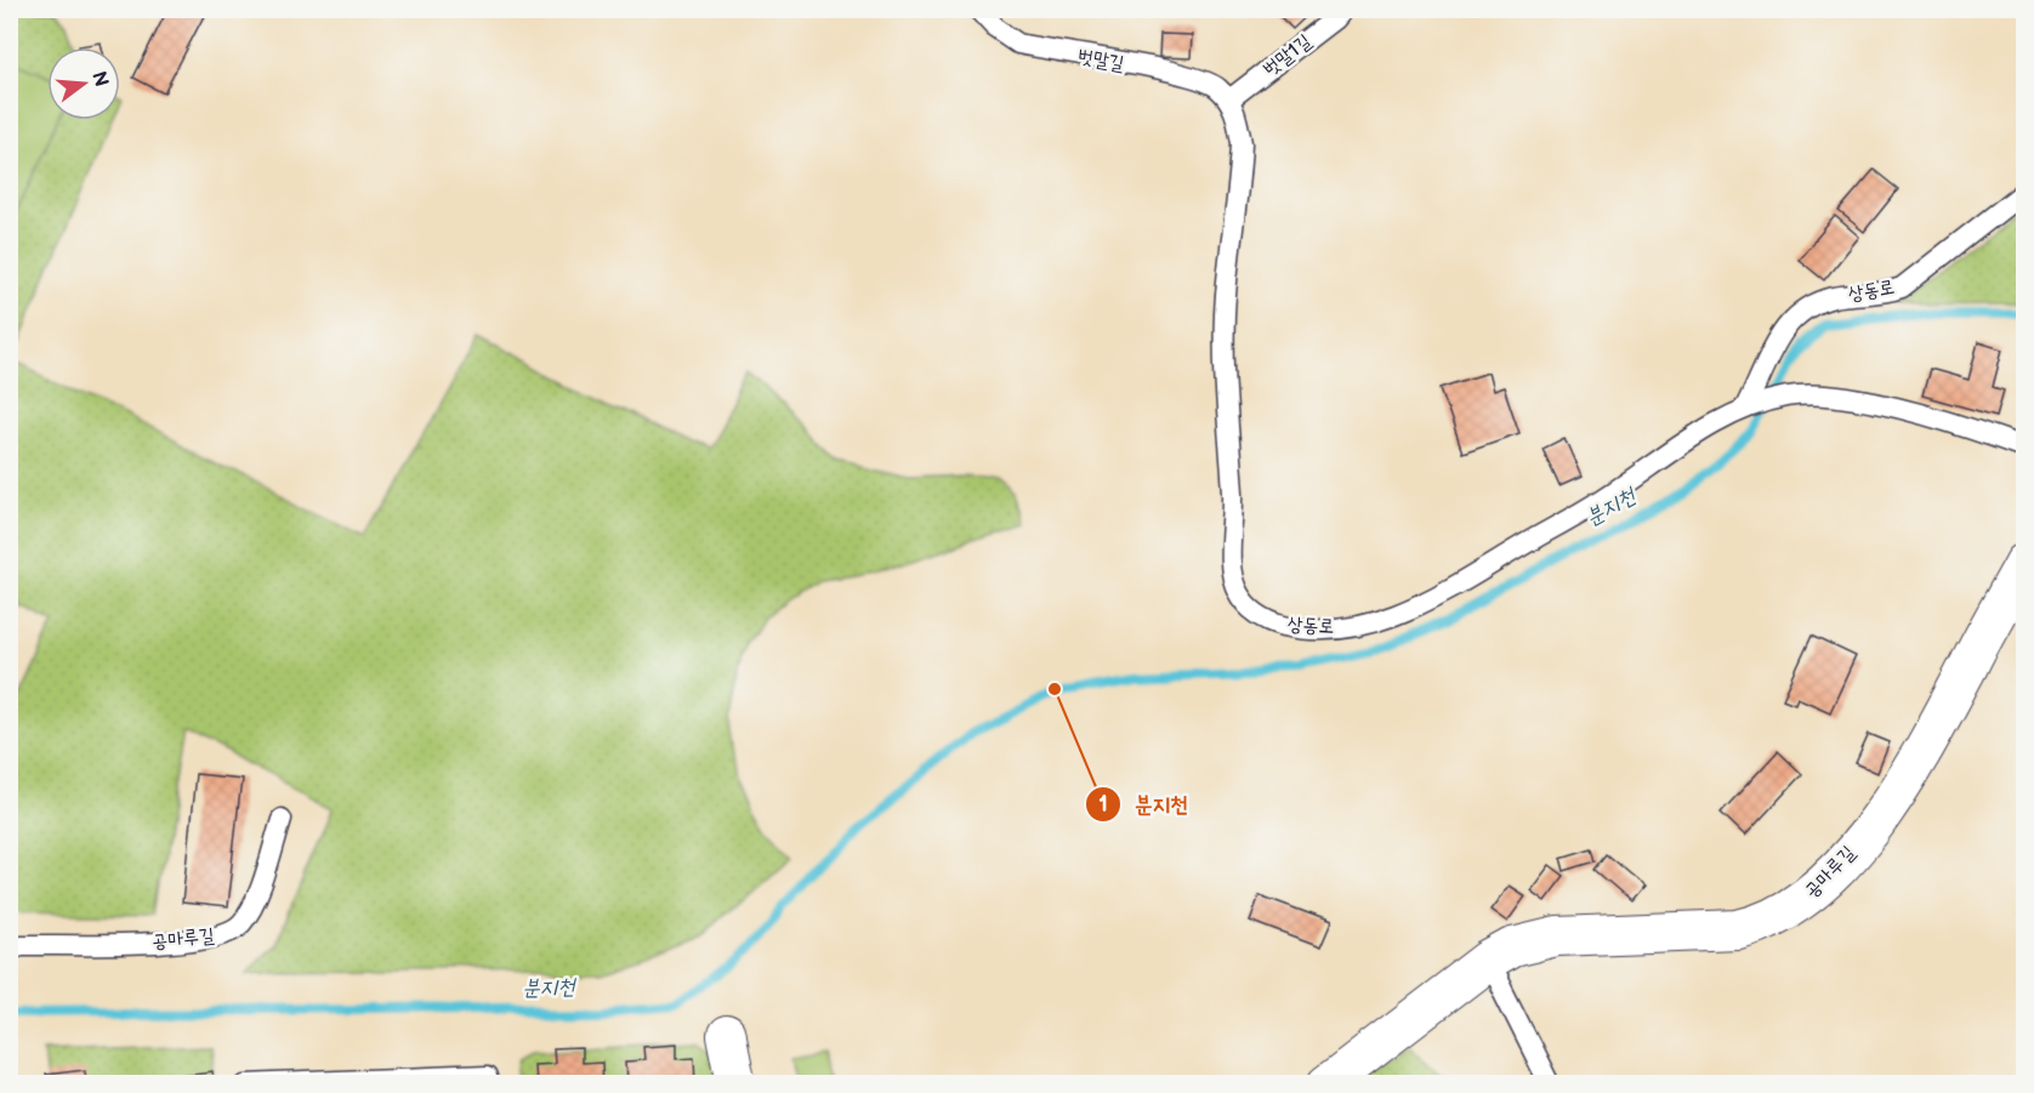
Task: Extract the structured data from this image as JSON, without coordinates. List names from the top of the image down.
{
  "streets": {
    "street": ["공마루길"],
    "lane": ["벗말1길", "벗말길", "상동로"]
  },
  "crossings": [
    ["벗말1길", "벗말길"],
    ["벗말1길", "상동로"],
    ["벗말길", "상동로"]
  ],
  "water": ["분지천"],
  "places": ["분지천"],
  "north": "right"
}
